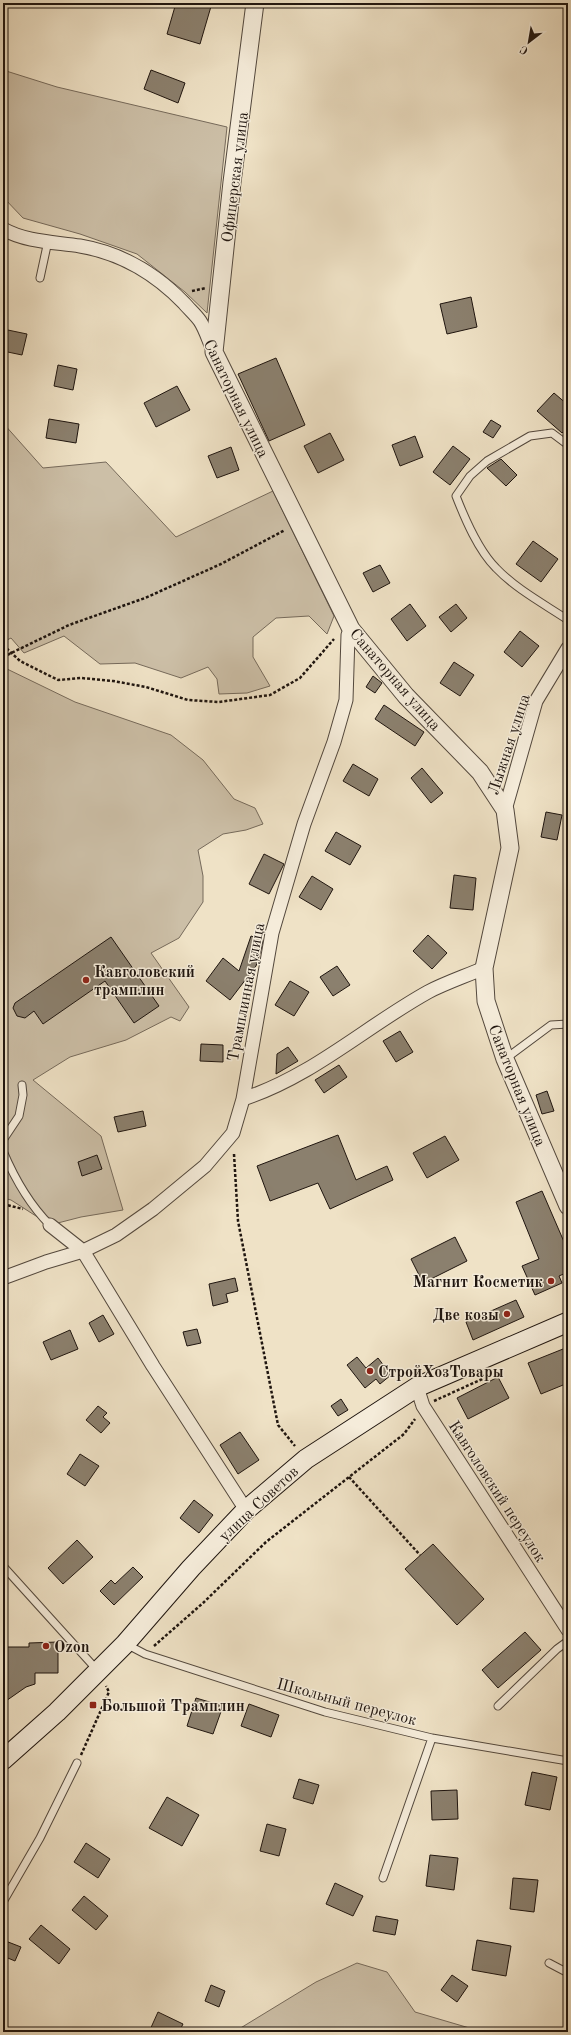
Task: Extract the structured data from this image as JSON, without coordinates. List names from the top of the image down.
{
  "streets": {
    "main road": ["улица Советов"],
    "street": [
      "Офицерская улица",
      "Санаторная улица",
      "Лыжная улица",
      "Трамплинная улица",
      "Кавголовский переулок"
    ],
    "lane": ["Школьный переулок"]
  },
  "crossings": [
    ["Офицерская улица", "Санаторная улица"],
    ["Санаторная улица", "Лыжная улица"],
    ["Санаторная улица", "Трамплинная улица"],
    ["Кавголовский переулок", "улица Советов"],
    ["улица Советов", "Школьный переулок"]
  ],
  "places": {
    "other": [
      "Кавголовский трамплин",
      "Магнит Косметик",
      "Две козы",
      "СтройХозТовары",
      "Ozon"
    ],
    "transit": ["Большой Трамплин"]
  },
  "north": "bottom left"
}
